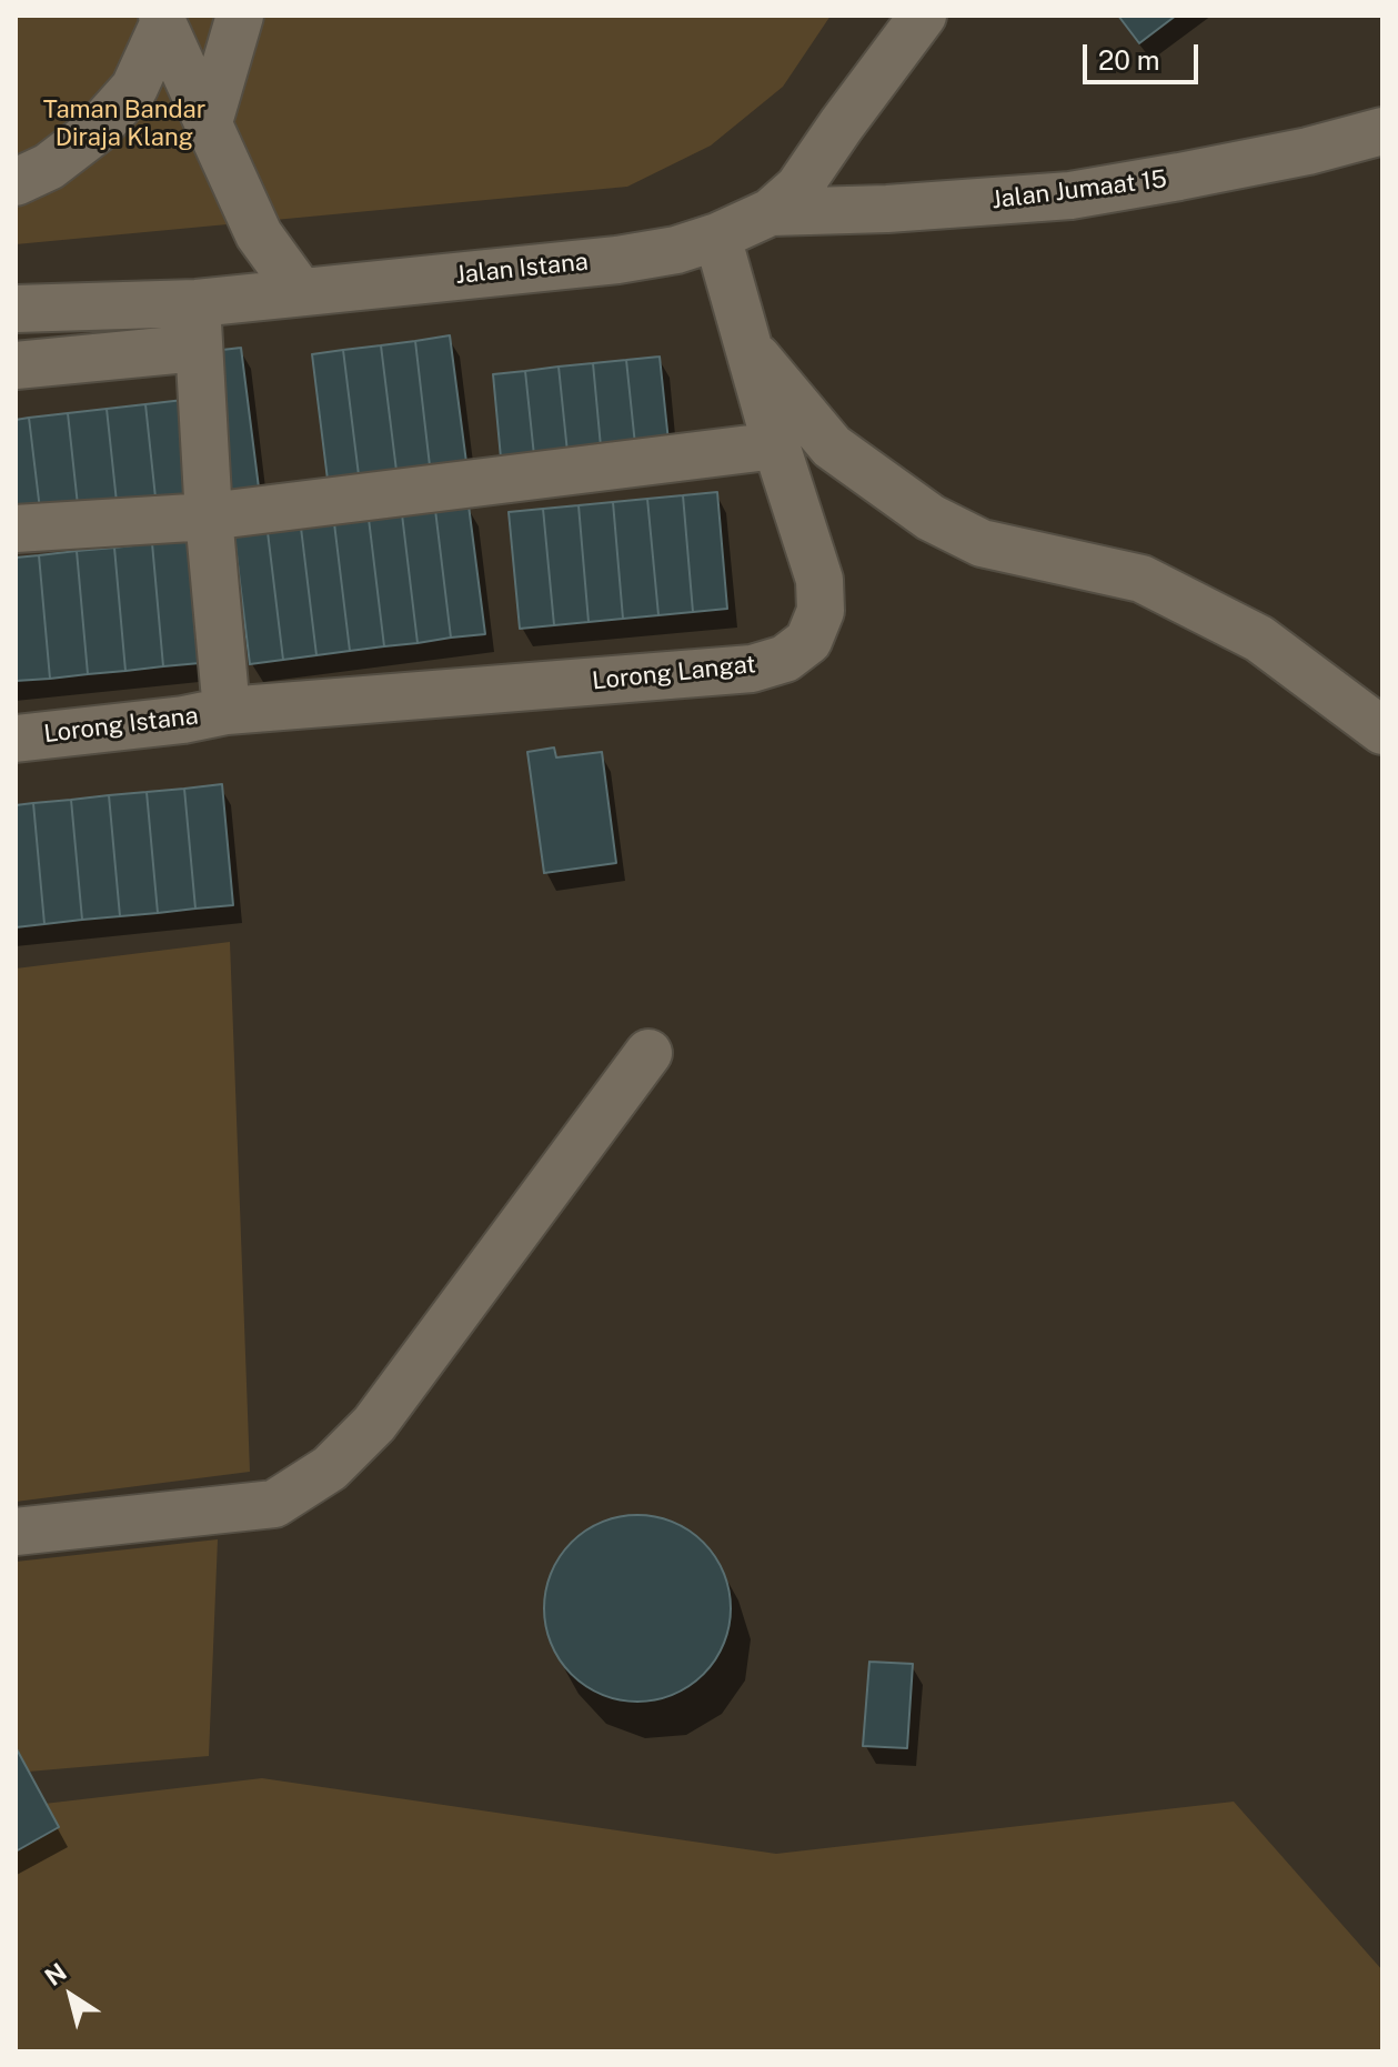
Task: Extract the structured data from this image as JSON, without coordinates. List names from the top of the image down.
{
  "streets": {
    "street": [
      "Jalan Jumaat 15",
      "Jalan Istana",
      "Lorong Langat",
      "Lorong Istana"
    ]
  },
  "crossings": [
    ["Jalan Jumaat 15", "Jalan Istana"],
    ["Jalan Istana", "Lorong Langat"],
    ["Lorong Langat", "Lorong Istana"]
  ],
  "parks": ["Taman Bandar Diraja Klang"],
  "scale_bar": "20 m",
  "north": "top left"
}
